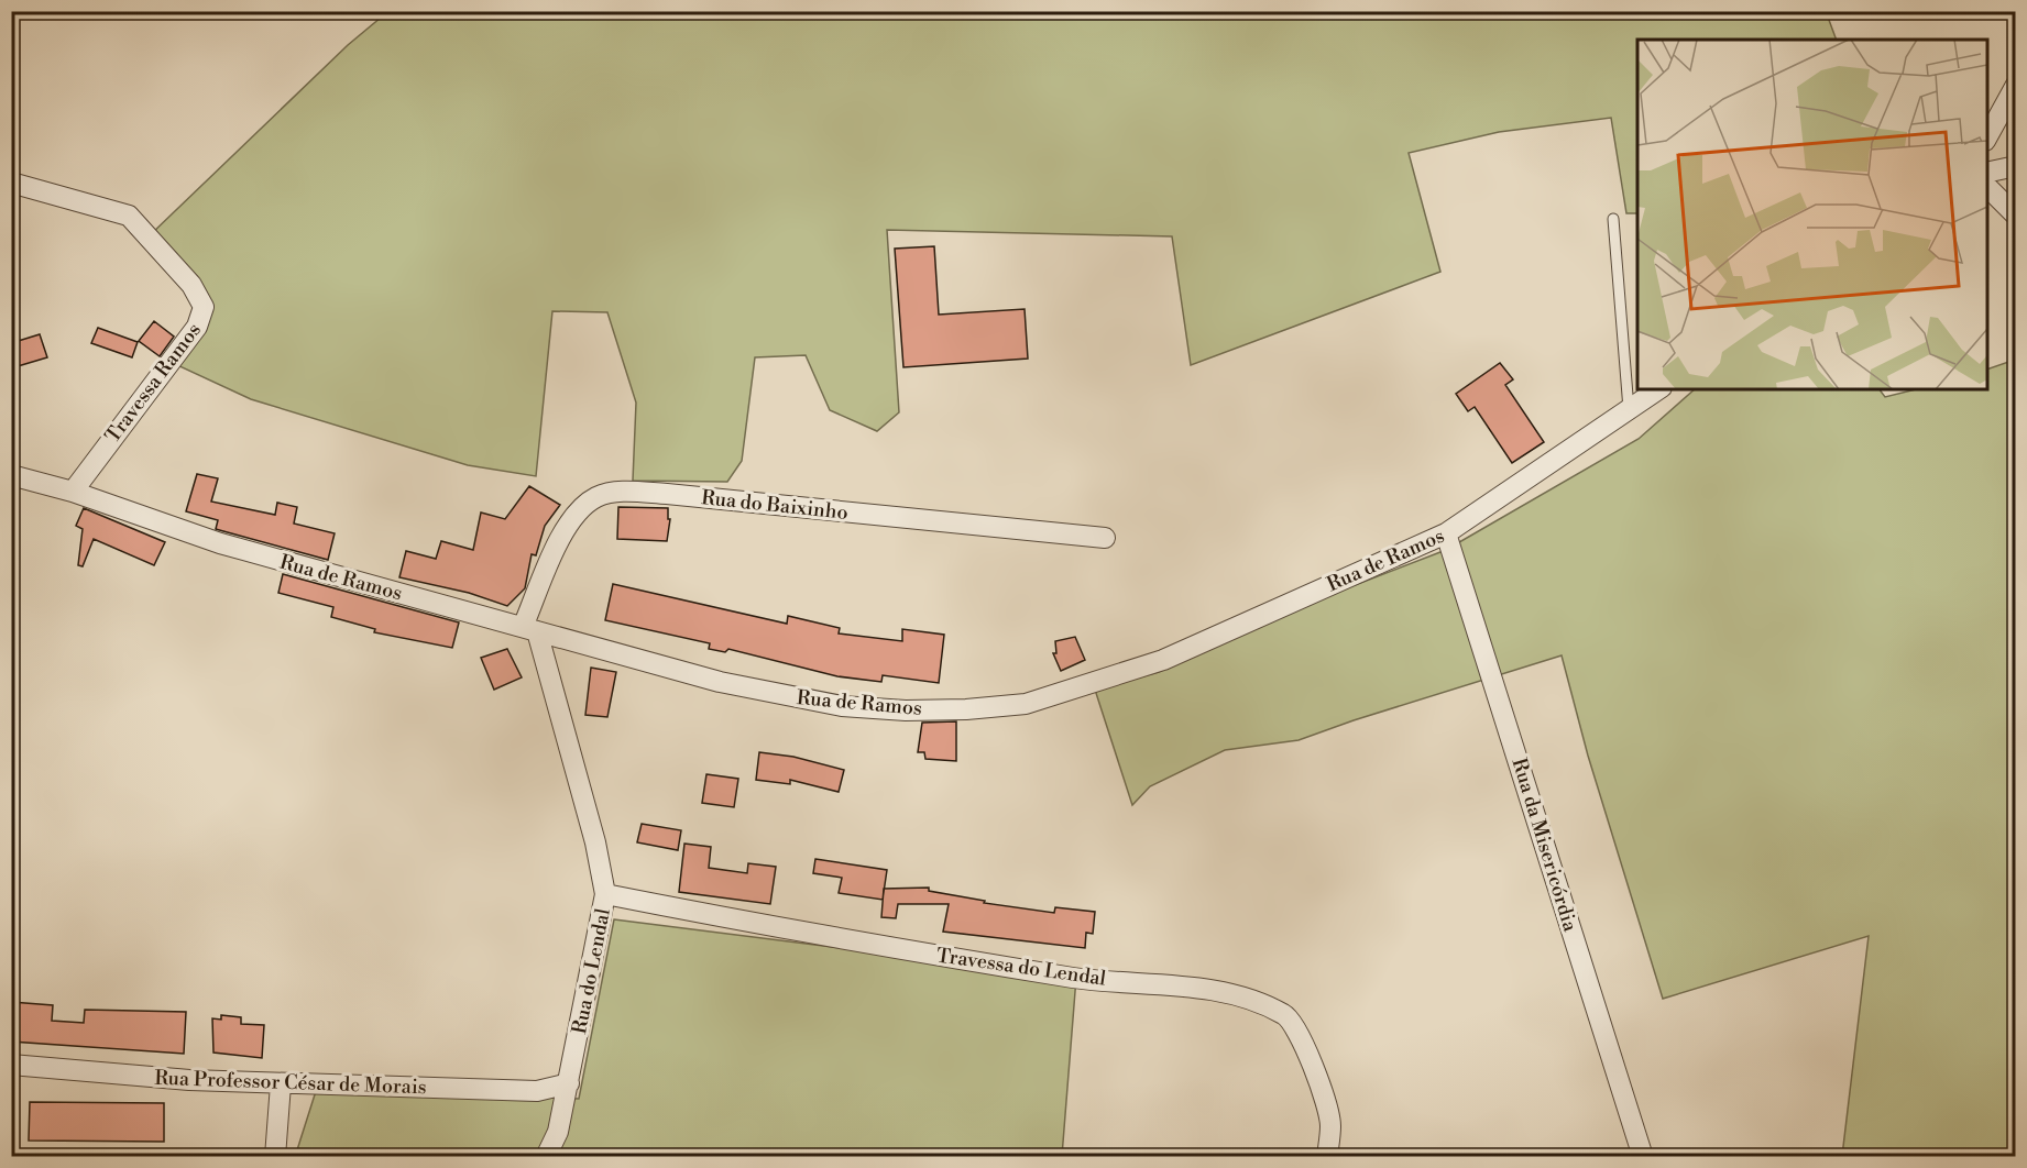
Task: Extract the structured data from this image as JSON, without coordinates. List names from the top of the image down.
{
  "streets": {
    "street": [
      "Travessa Ramos",
      "Rua do Baixinho",
      "Rua de Ramos",
      "Rua da Misericórdia",
      "Travessa do Lendal",
      "Rua do Lendal",
      "Rua Professor César de Morais"
    ]
  },
  "crossings": [
    ["Travessa Ramos", "Rua de Ramos"],
    ["Rua do Baixinho", "Rua de Ramos"],
    ["Rua do Baixinho", "Rua do Lendal"],
    ["Rua de Ramos", "Rua da Misericórdia"],
    ["Rua de Ramos", "Rua do Lendal"],
    ["Travessa do Lendal", "Rua do Lendal"],
    ["Rua do Lendal", "Rua Professor César de Morais"]
  ]
}
